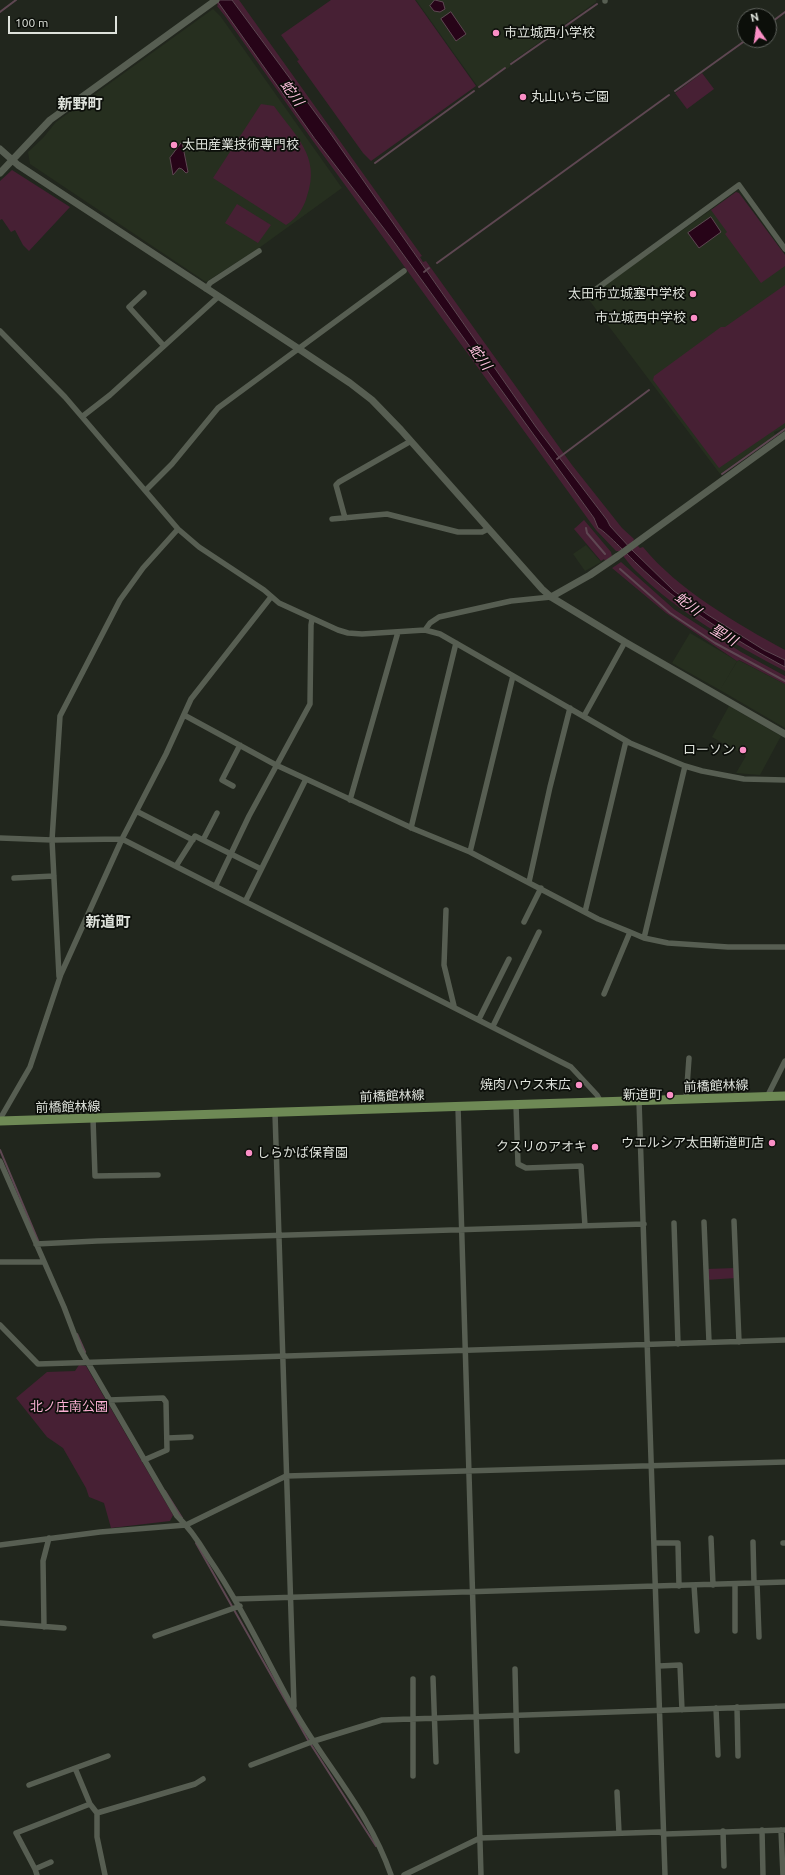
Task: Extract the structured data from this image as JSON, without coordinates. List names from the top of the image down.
{
  "streets": {
    "main road": ["前橋館林線"]
  },
  "districts": ["新野町", "新道町"],
  "water": ["蛇川", "聖川"],
  "parks": ["北ノ庄南公園"],
  "places": [
    "市立城西小学校",
    "丸山いちご園",
    "太田産業技術専門校",
    "太田市立城塞中学校",
    "市立城西中学校",
    "ローソン",
    "焼肉ハウス末広",
    "新道町",
    "ウエルシア太田新道町店",
    "クスリのアオキ",
    "しらかば保育園"
  ],
  "scale_bar": "100 m",
  "north": "top"
}
